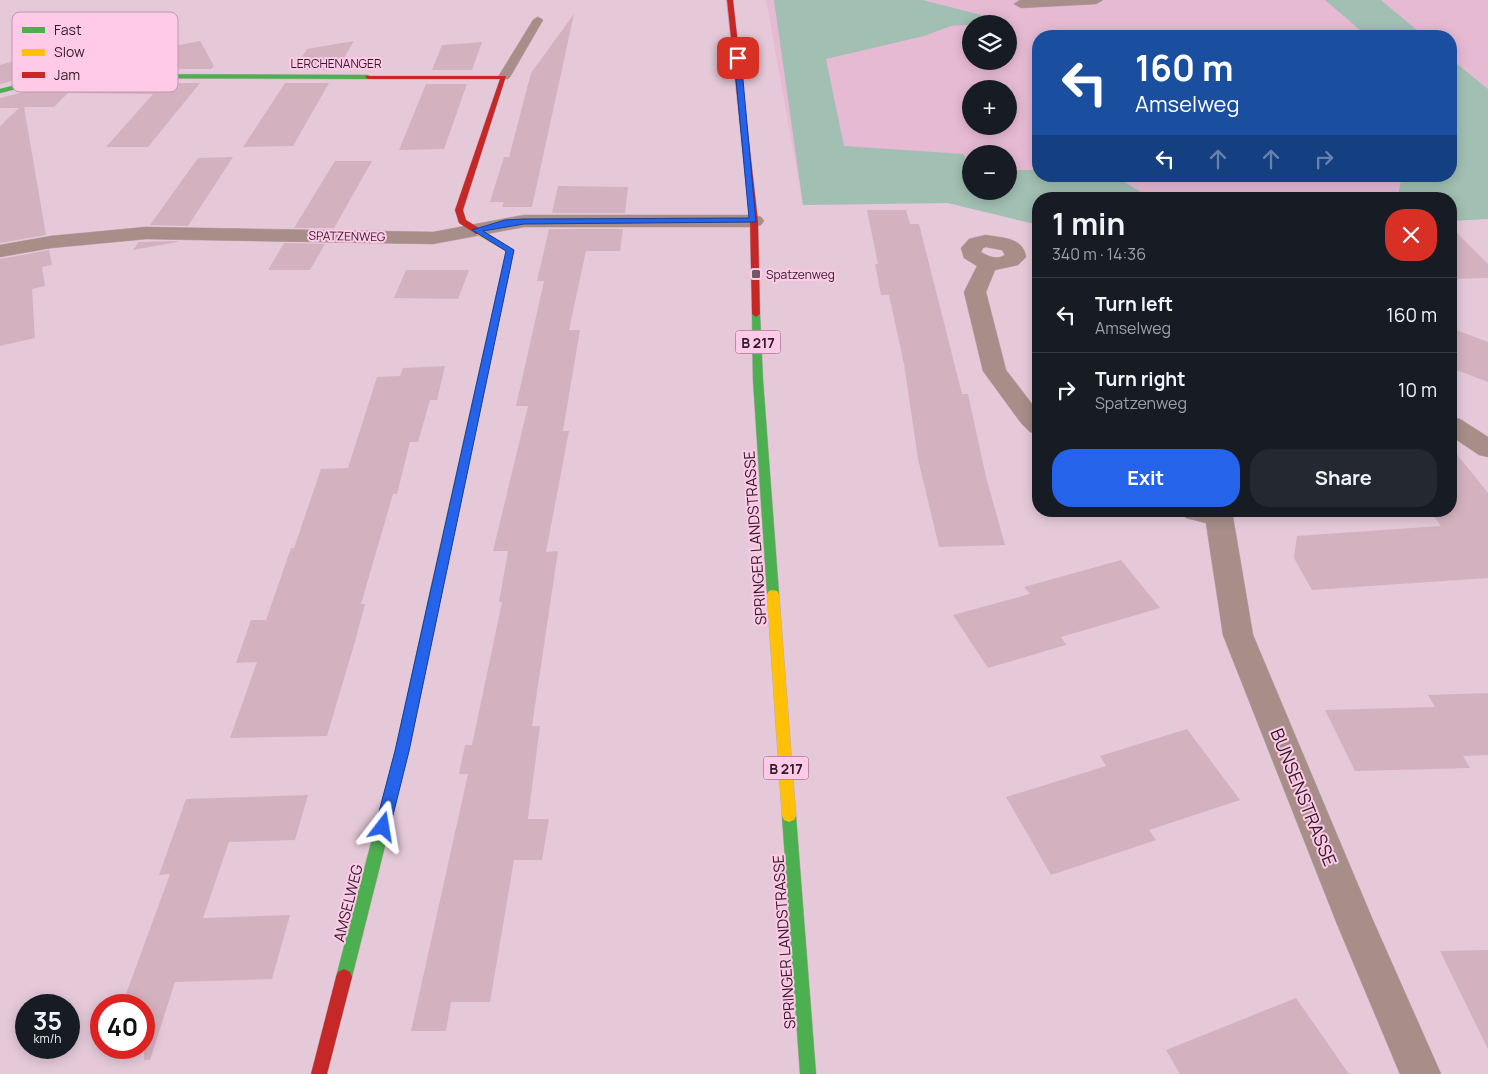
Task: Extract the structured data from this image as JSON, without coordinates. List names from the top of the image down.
{
  "streets": {
    "street": [
      "LERCHENANGER",
      "SPATZENWEG",
      "B 217",
      "SPRINGER LANDSTRASSE",
      "BUNSENSTRASSE",
      "AMSELWEG"
    ]
  },
  "crossings": [
    ["SPATZENWEG", "SPRINGER LANDSTRASSE"],
    ["SPATZENWEG", "AMSELWEG"]
  ],
  "places": {
    "transit": ["Spatzenweg"]
  },
  "legend": ["Fast", "Slow", "Jam"],
  "page": {
    "map_buttons": ["+", "−"],
    "turn": ["160 m", "Amselweg"],
    "heading": ["1 min", "340 m · 14:36"],
    "list": [
      {
        "name": "Turn left",
        "note": "Amselweg",
        "value": "160 m"
      },
      {
        "name": "Turn right",
        "note": "Spatzenweg",
        "value": "10 m"
      }
    ],
    "buttons": ["Exit", "Share"],
    "speed": "35 km/h",
    "limit": "40"
  }
}
